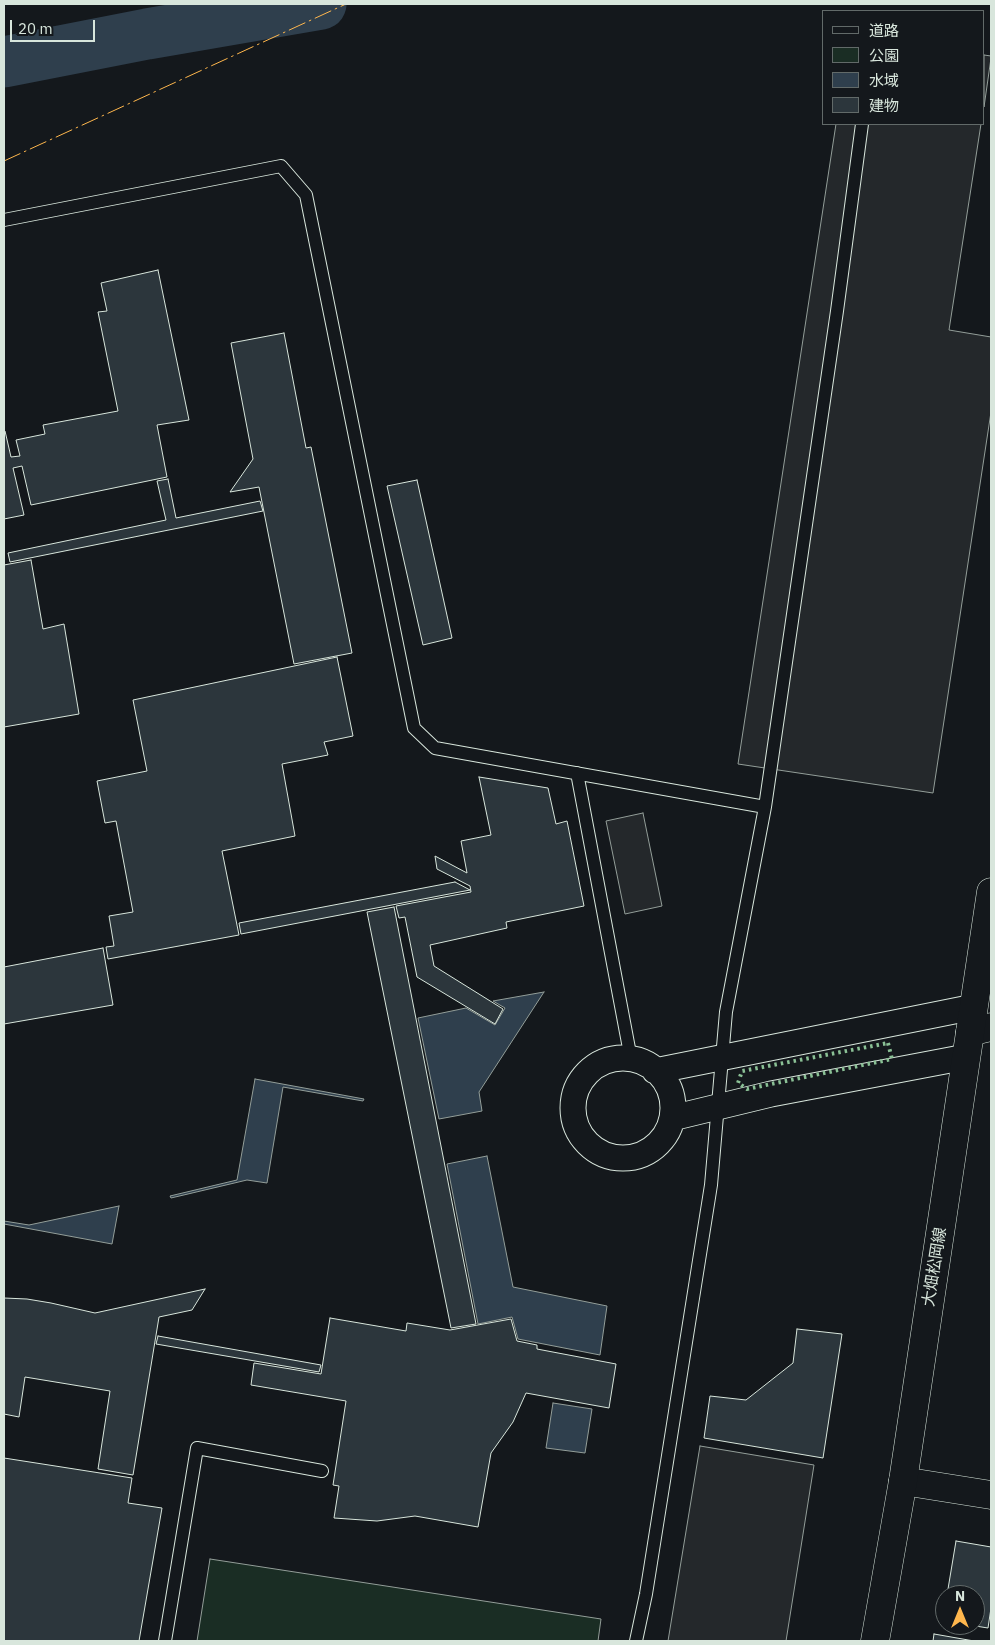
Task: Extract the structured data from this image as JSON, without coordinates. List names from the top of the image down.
{
  "streets": {
    "main road": ["大畑松岡線"]
  },
  "legend": [
    "道路",
    "公園",
    "水域",
    "建物"
  ],
  "scale_bar": "20 m",
  "north": "top"
}
